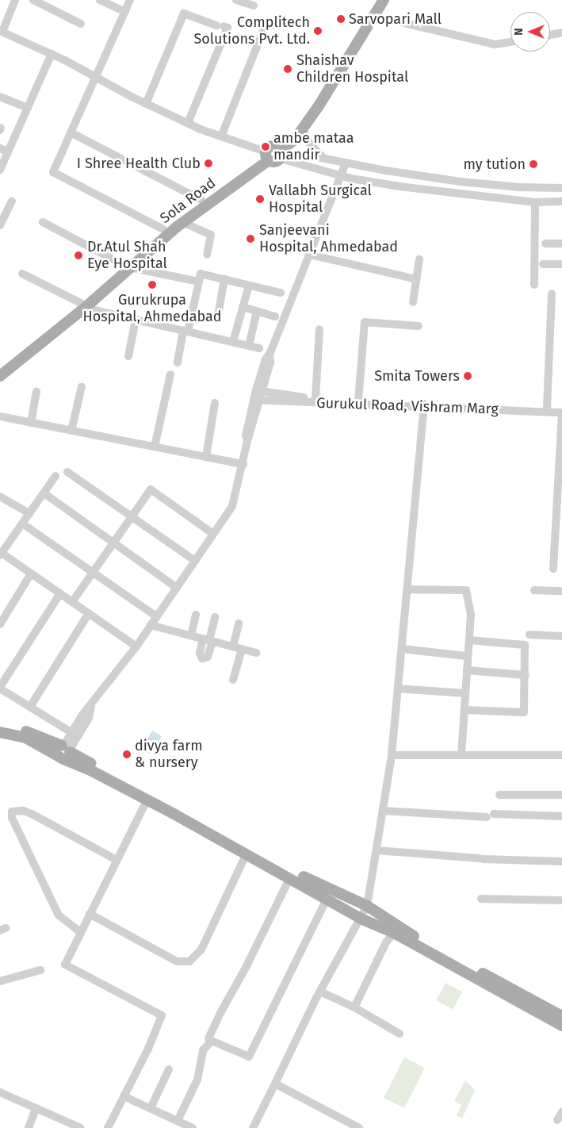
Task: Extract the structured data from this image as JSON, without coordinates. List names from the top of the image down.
{
  "streets": {
    "main road": ["Sola Road"],
    "street": ["Gurukul Road, Vishram Marg"]
  },
  "places": [
    "Sarvopari Mall",
    "Complitech Solutions Pvt. Ltd.",
    "Shaishav Children Hospital",
    "ambe mataa mandir",
    "I Shree Health Club",
    "my tution",
    "Vallabh Surgical Hospital",
    "Sanjeevani Hospital, Ahmedabad",
    "Dr.Atul Shah Eye Hospital",
    "Gurukrupa Hospital, Ahmedabad",
    "Smita Towers",
    "divya farm & nursery"
  ],
  "north": "left"
}
